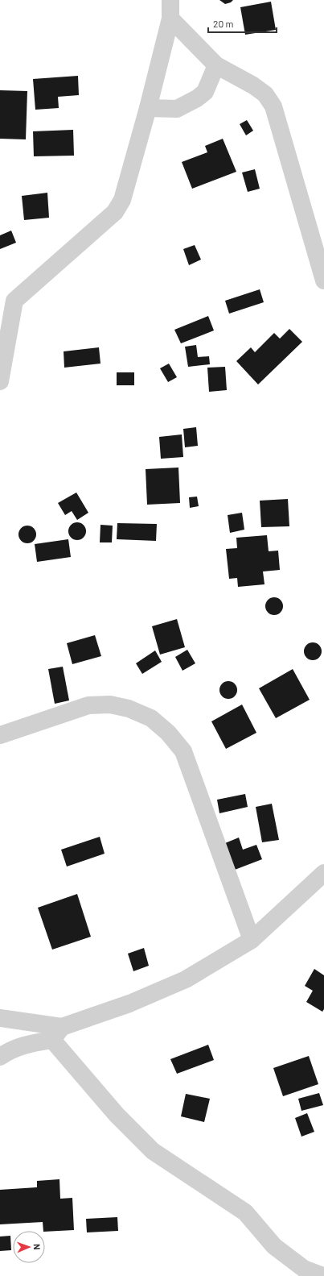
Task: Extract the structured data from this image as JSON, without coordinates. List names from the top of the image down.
{
  "scale_bar": "20 m",
  "north": "right"
}
